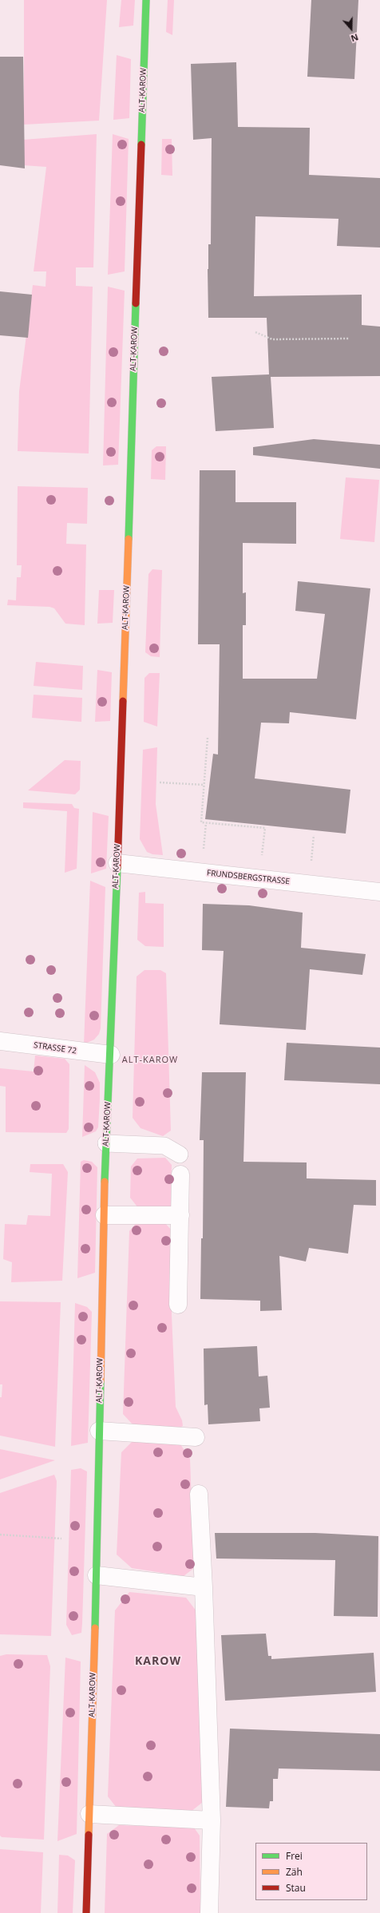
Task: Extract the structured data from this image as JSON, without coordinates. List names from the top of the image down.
{
  "streets": {
    "main road": ["ALT-KAROW"],
    "street": ["FRUNDSBERGSTRASSE", "STRASSE 72"]
  },
  "crossings": [
    ["ALT-KAROW", "FRUNDSBERGSTRASSE"],
    ["ALT-KAROW", "STRASSE 72"]
  ],
  "districts": ["ALT-KAROW", "KAROW"],
  "legend": ["Frei", "Zäh", "Stau"],
  "north": "bottom"
}
